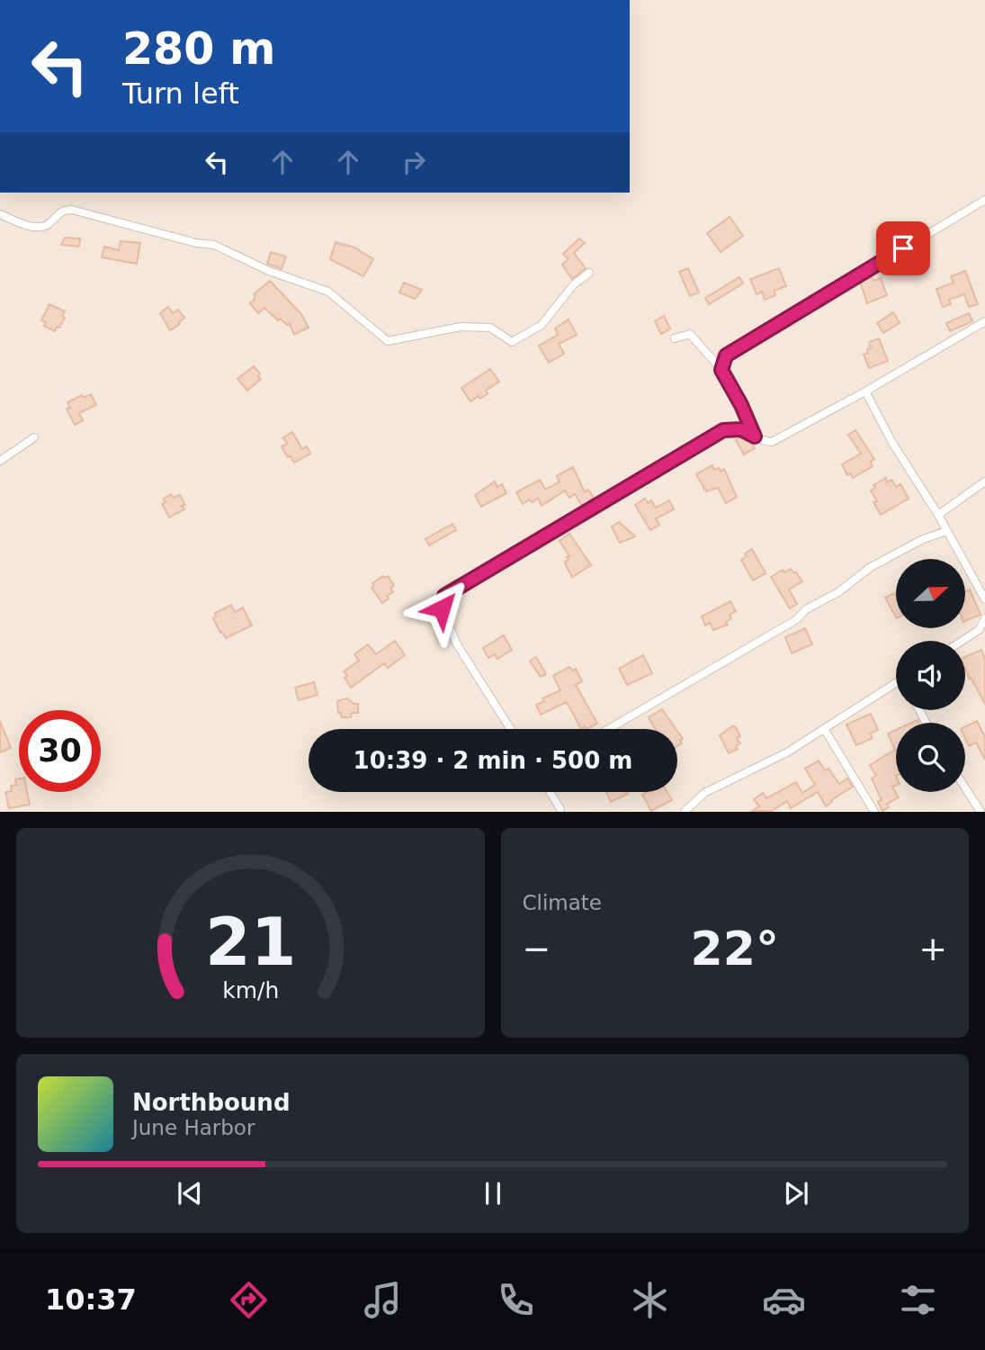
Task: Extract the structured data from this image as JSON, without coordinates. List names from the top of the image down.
{
  "north": "right",
  "page": {
    "turn": ["280 m", "Turn left"],
    "limit": "30",
    "trip": "10:39 · 2 min · 500 m",
    "tile": "Climate",
    "heat": ["−", "22°", "+"],
    "song": ["Northbound", "June Harbor"],
    "tabs": "10:37",
    "gauge": ["21", "km/h"]
  }
}
